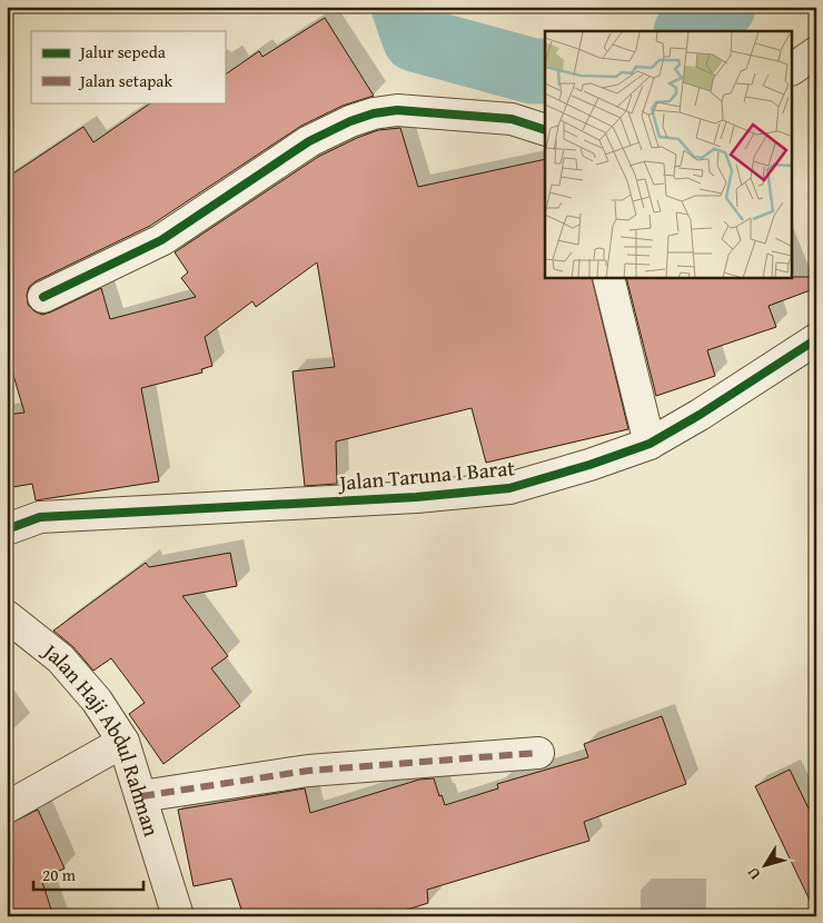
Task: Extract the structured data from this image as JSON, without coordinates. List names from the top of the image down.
{
  "streets": {
    "street": ["Jalan Taruna I Barat", "Jalan Haji Abdul Rahman"]
  },
  "legend": ["Jalur sepeda", "Jalan setapak"],
  "scale_bar": "20 m",
  "north": "bottom left"
}
